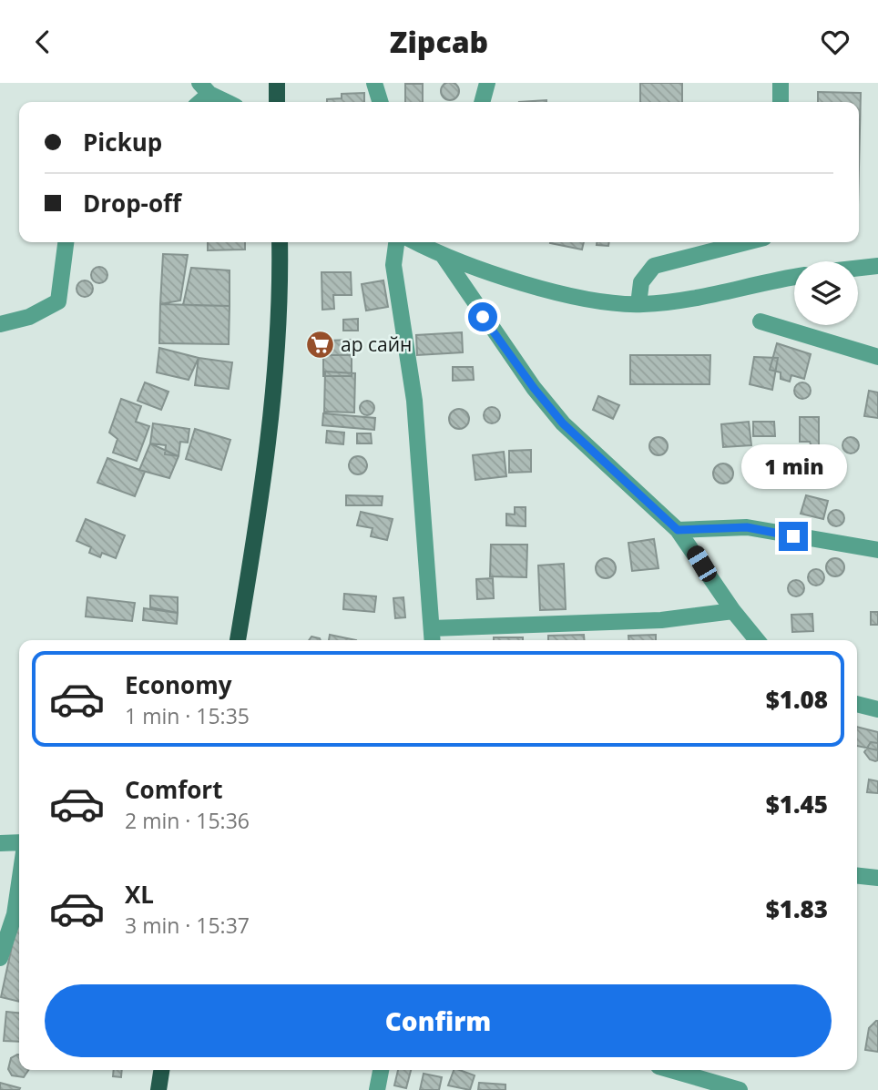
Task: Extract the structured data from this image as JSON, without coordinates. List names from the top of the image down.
{
  "places": {
    "supermarket": ["ар сайн"]
  },
  "page": {
    "header": "Zipcab",
    "banner": ["Pickup", "Drop-off"],
    "bubble": "1 min",
    "list": [
      {
        "name": "Economy",
        "note": "1 min · 15:35",
        "value": "$1.08"
      },
      {
        "name": "Comfort",
        "note": "2 min · 15:36",
        "value": "$1.45"
      },
      {
        "name": "XL",
        "note": "3 min · 15:37",
        "value": "$1.83"
      }
    ],
    "buttons": "Confirm"
  }
}
